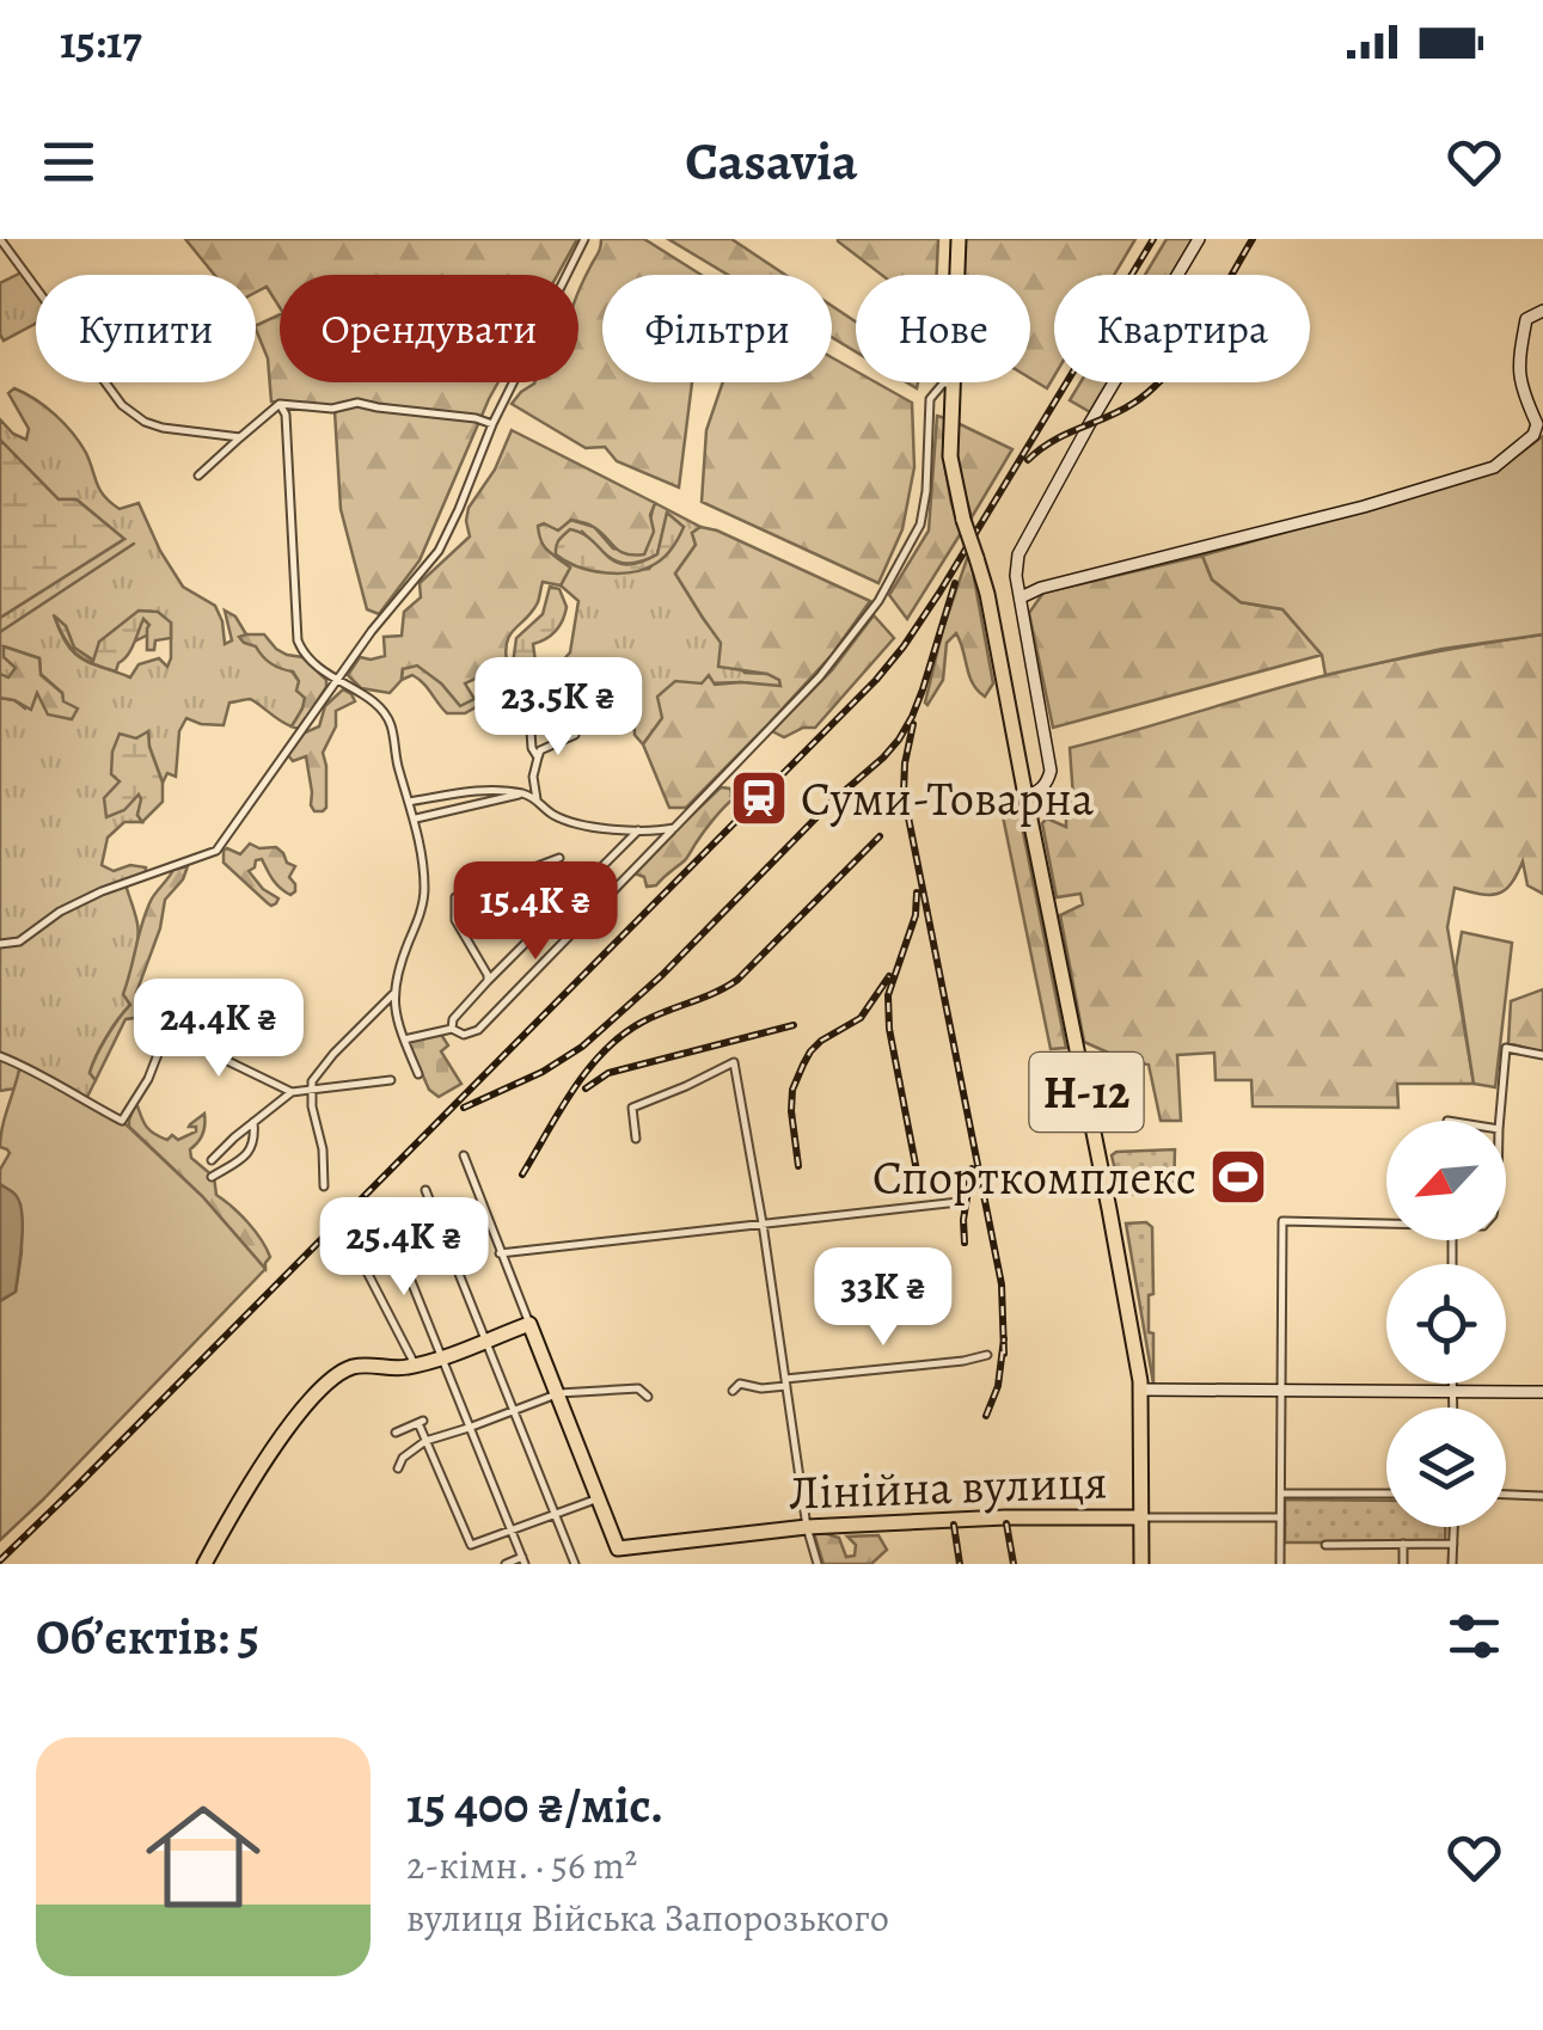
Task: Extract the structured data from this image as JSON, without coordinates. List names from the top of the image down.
{
  "streets": {
    "main road": ["Н-12", "Лінійна вулиця"]
  },
  "crossings": [
    ["Н-12", "Лінійна вулиця"]
  ],
  "places": {
    "station": ["Суми-Товарна"],
    "sports": ["Спорткомплекс"]
  },
  "north": "bottom left",
  "page": {
    "status": "15:17",
    "header": "Casavia",
    "chip": [
      "Купити",
      "Орендувати",
      "Фільтри",
      "Нове",
      "Квартира"
    ],
    "price": [
      "23.5K ₴",
      "15.4K ₴",
      "24.4K ₴",
      "25.4K ₴",
      "33K ₴"
    ],
    "heading": "Об’єктів: 5",
    "list": [
      {
        "name": "15 400 ₴/міс.",
        "note": "2-кімн. · 56 m² · вулиця Війська Запорозького"
      }
    ]
  }
}
